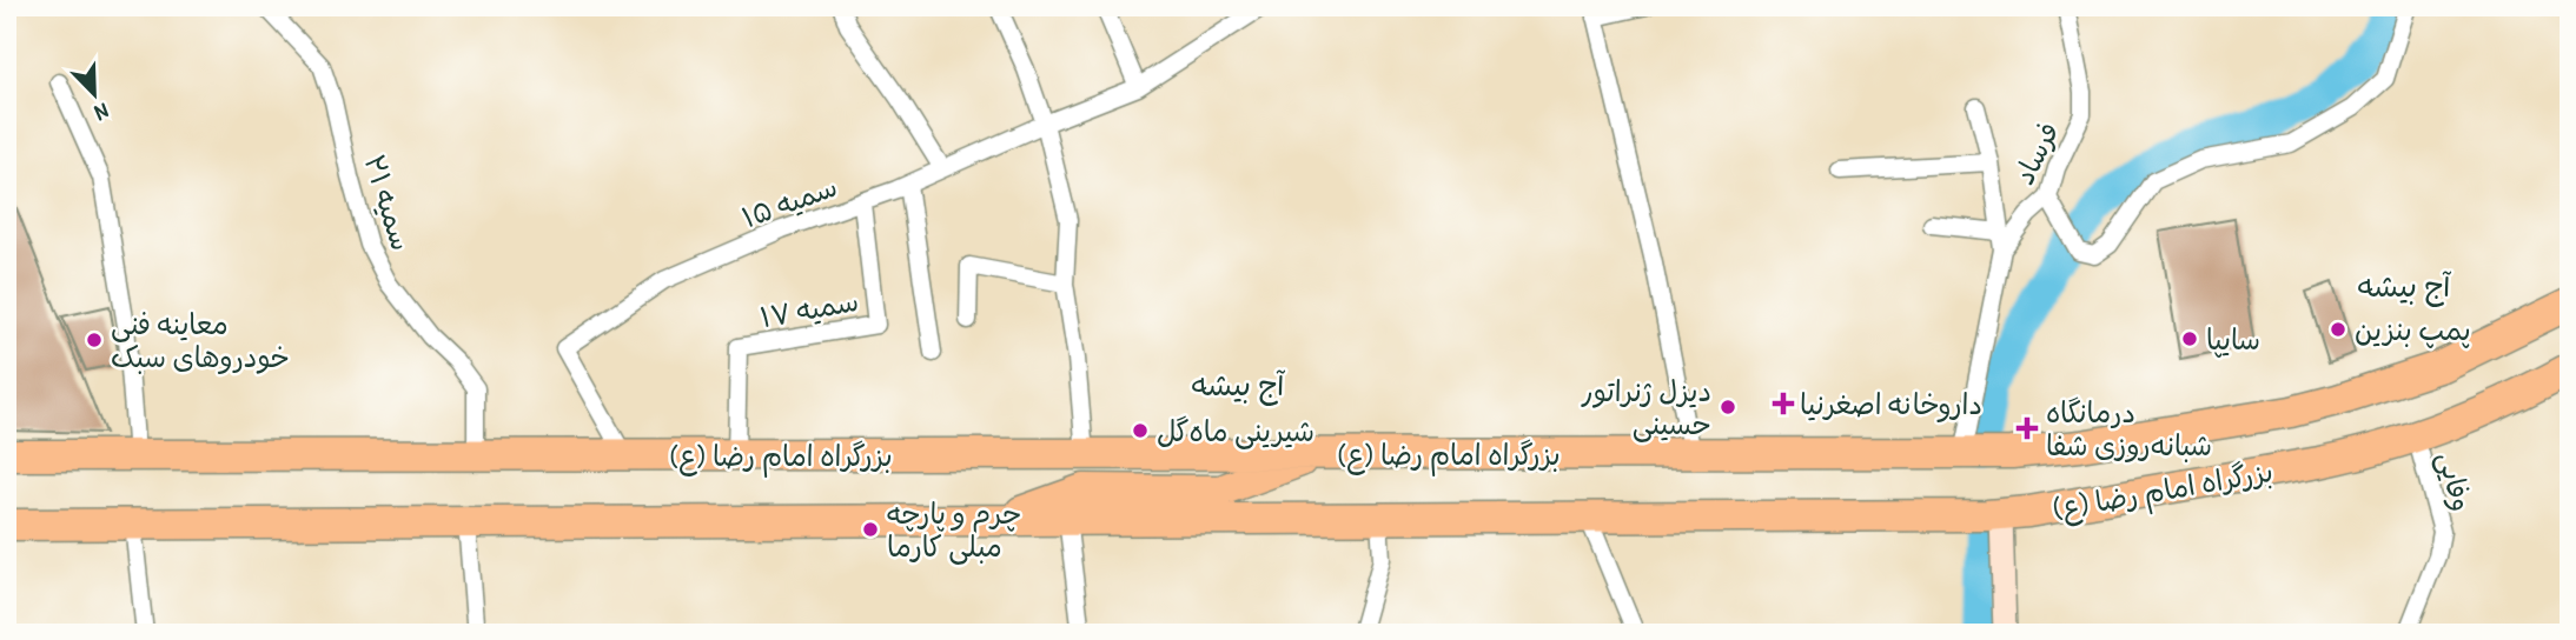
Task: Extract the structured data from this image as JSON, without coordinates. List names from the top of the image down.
{
  "streets": {
    "highway": ["بزرگراه امام رضا (ع)"],
    "street": [
      "فرساد",
      "سمیه ۱۵",
      "سمیه ۲۱",
      "سمیه ۱۷",
      "وفایی"
    ]
  },
  "crossings": [
    ["فرساد", "بزرگراه امام رضا (ع)"],
    ["سمیه ۱۵", "سمیه ۱۷"],
    ["سمیه ۱۵", "بزرگراه امام رضا (ع)"],
    ["سمیه ۲۱", "بزرگراه امام رضا (ع)"],
    ["سمیه ۱۷", "بزرگراه امام رضا (ع)"],
    ["بزرگراه امام رضا (ع)", "وفایی"]
  ],
  "districts": ["آج بیشه", "آج بیشه"],
  "places": {
    "other": [
      "پمپ بنزین",
      "سایپا",
      "معاینه فنی خودروهای سبک",
      "دیزل ژنراتور حسینی",
      "شیرینی ماه‌گل",
      "چرم و پارچه مبلی کارما"
    ],
    "health": ["داروخانه اصغرنیا", "درمانگاه شبانه‌روزی شفا"]
  },
  "north": "bottom right"
}
